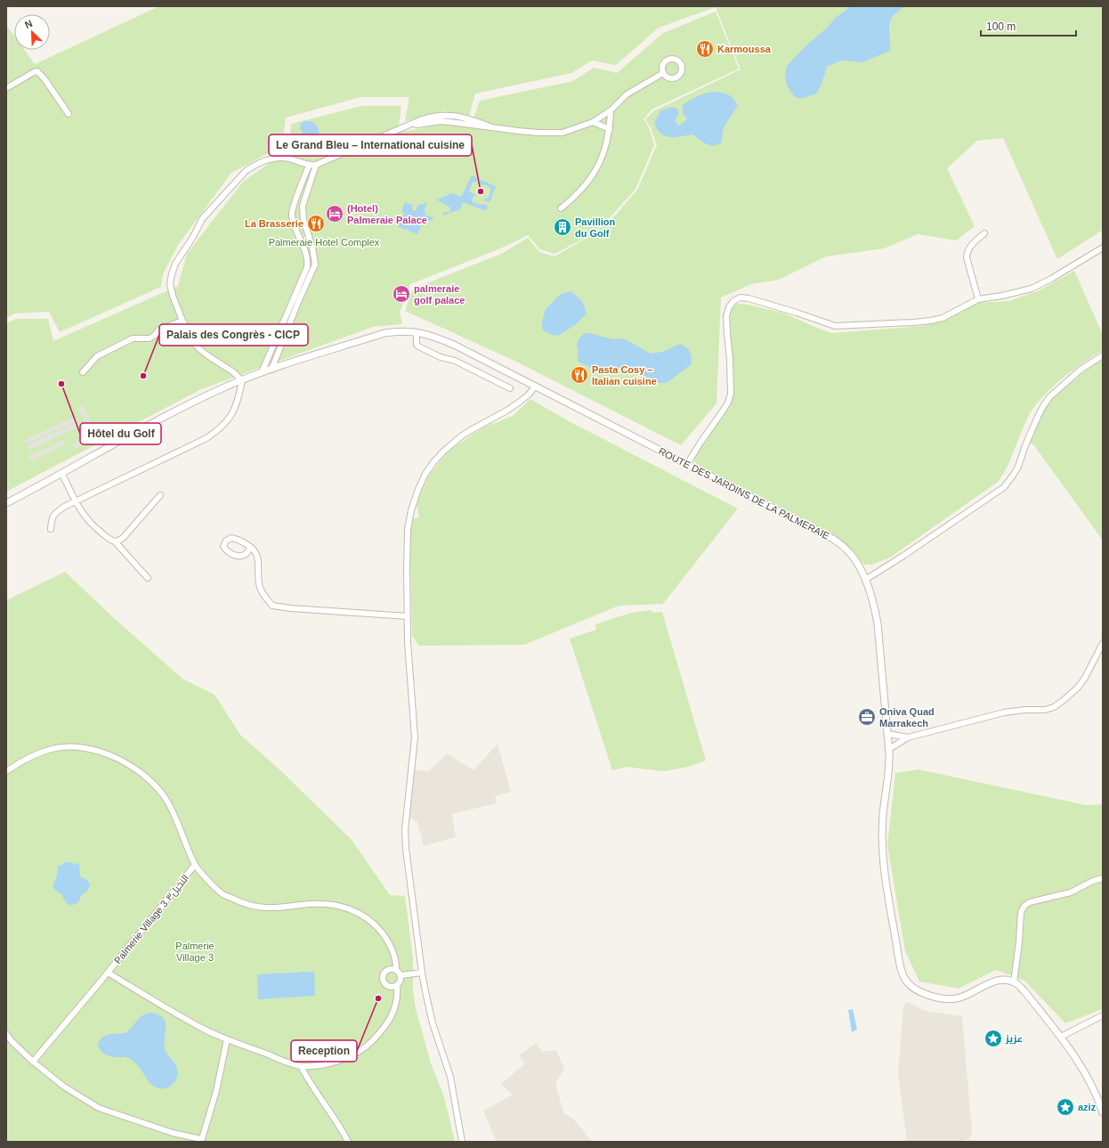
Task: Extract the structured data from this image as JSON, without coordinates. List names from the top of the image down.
{
  "streets": {
    "street": ["ROUTE DES JARDINS DE LA PALMERAIE", "Palmerie Village 3 النخيل٣"]
  },
  "parks": ["Palmeraie Hotel Complex", "Palmerie Village 3"],
  "places": {
    "restaurant": ["Karmoussa", "La Brasserie", "Pasta Cosy – Italian cuisine"],
    "other": [
      "Le Grand Bleu – International cuisine",
      "Palais des Congrès - CICP",
      "Hôtel du Golf",
      "Reception"
    ],
    "hotel": ["(Hotel) Palmeraie Palace", "palmeraie golf palace"],
    "building": ["Pavillion du Golf"],
    "office": ["Oniva Quad Marrakech"],
    "place": ["عزيز", "aziz"]
  },
  "scale_bar": "100 m",
  "north": "top left"
}
